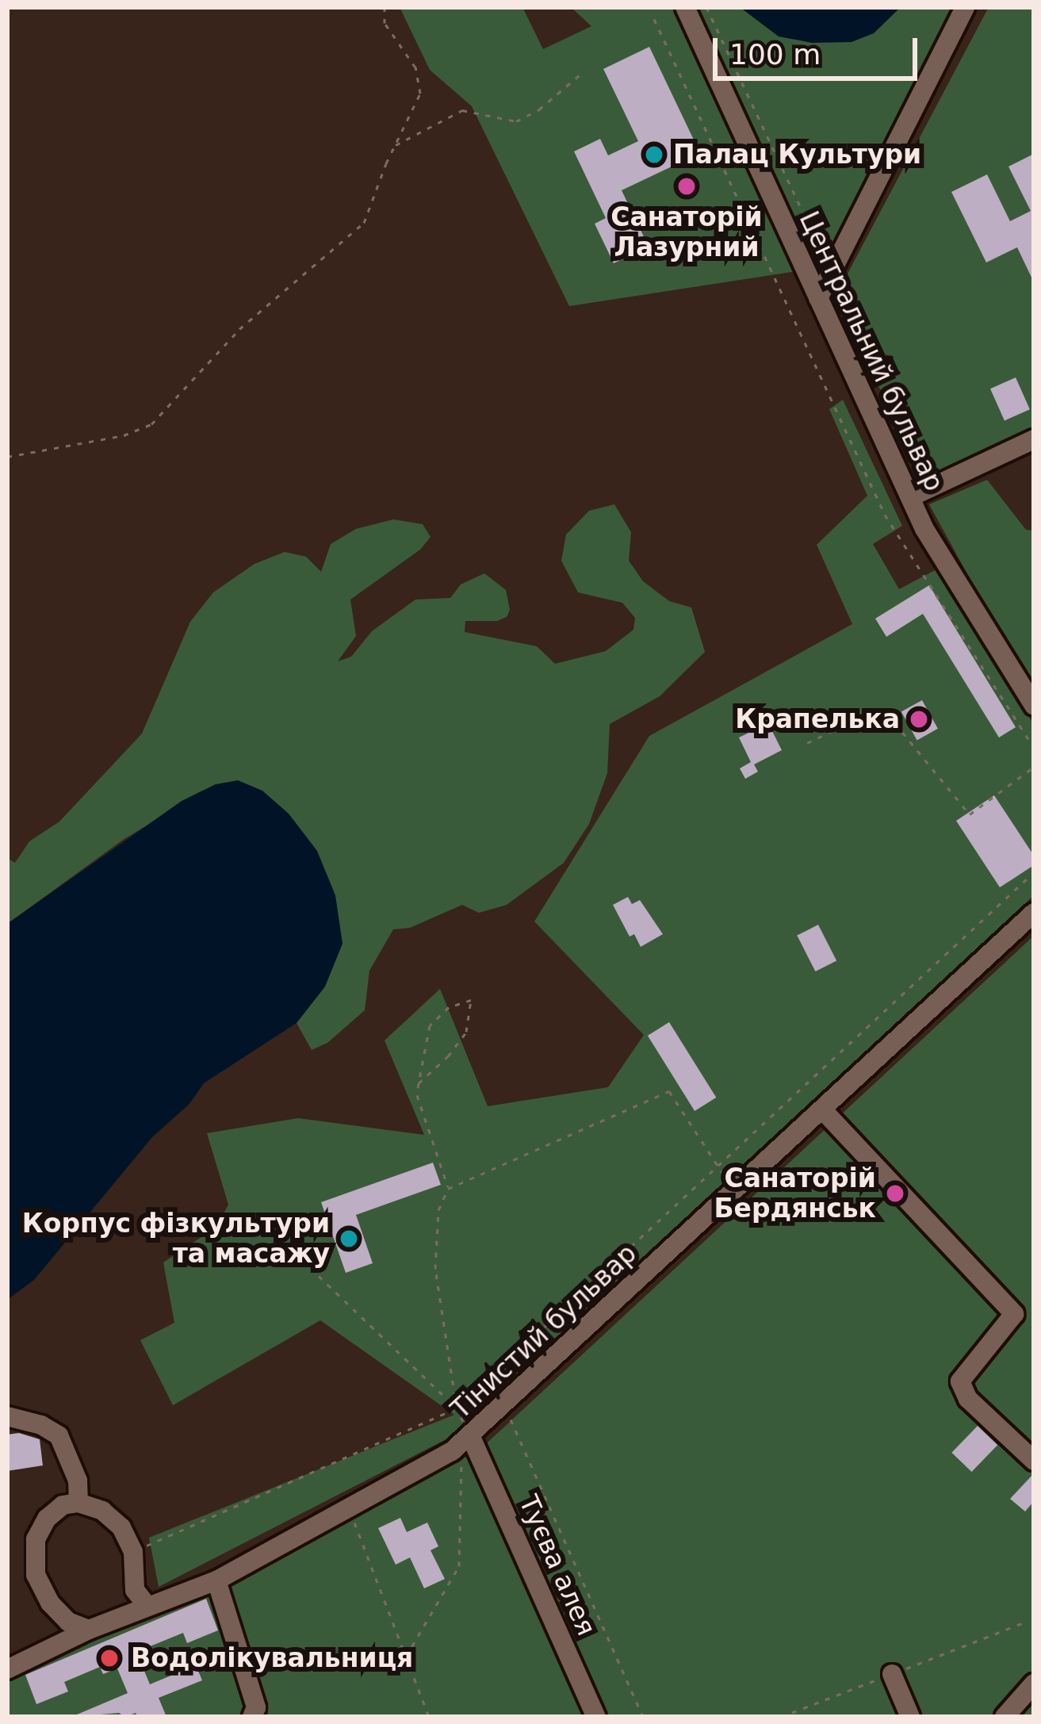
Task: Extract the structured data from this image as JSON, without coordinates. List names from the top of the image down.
{
  "streets": {
    "street": ["Центральний бульвар", "Тінистий бульвар", "Туєва алея"]
  },
  "crossings": [
    ["Тінистий бульвар", "Туєва алея"]
  ],
  "places": [
    "Палац Культури",
    "Санаторій Лазурний",
    "Крапелька",
    "Санаторій Бердянськ",
    "Корпус фізкультури та масажу",
    "Водолікувальниця"
  ],
  "scale_bar": "100 m"
}
